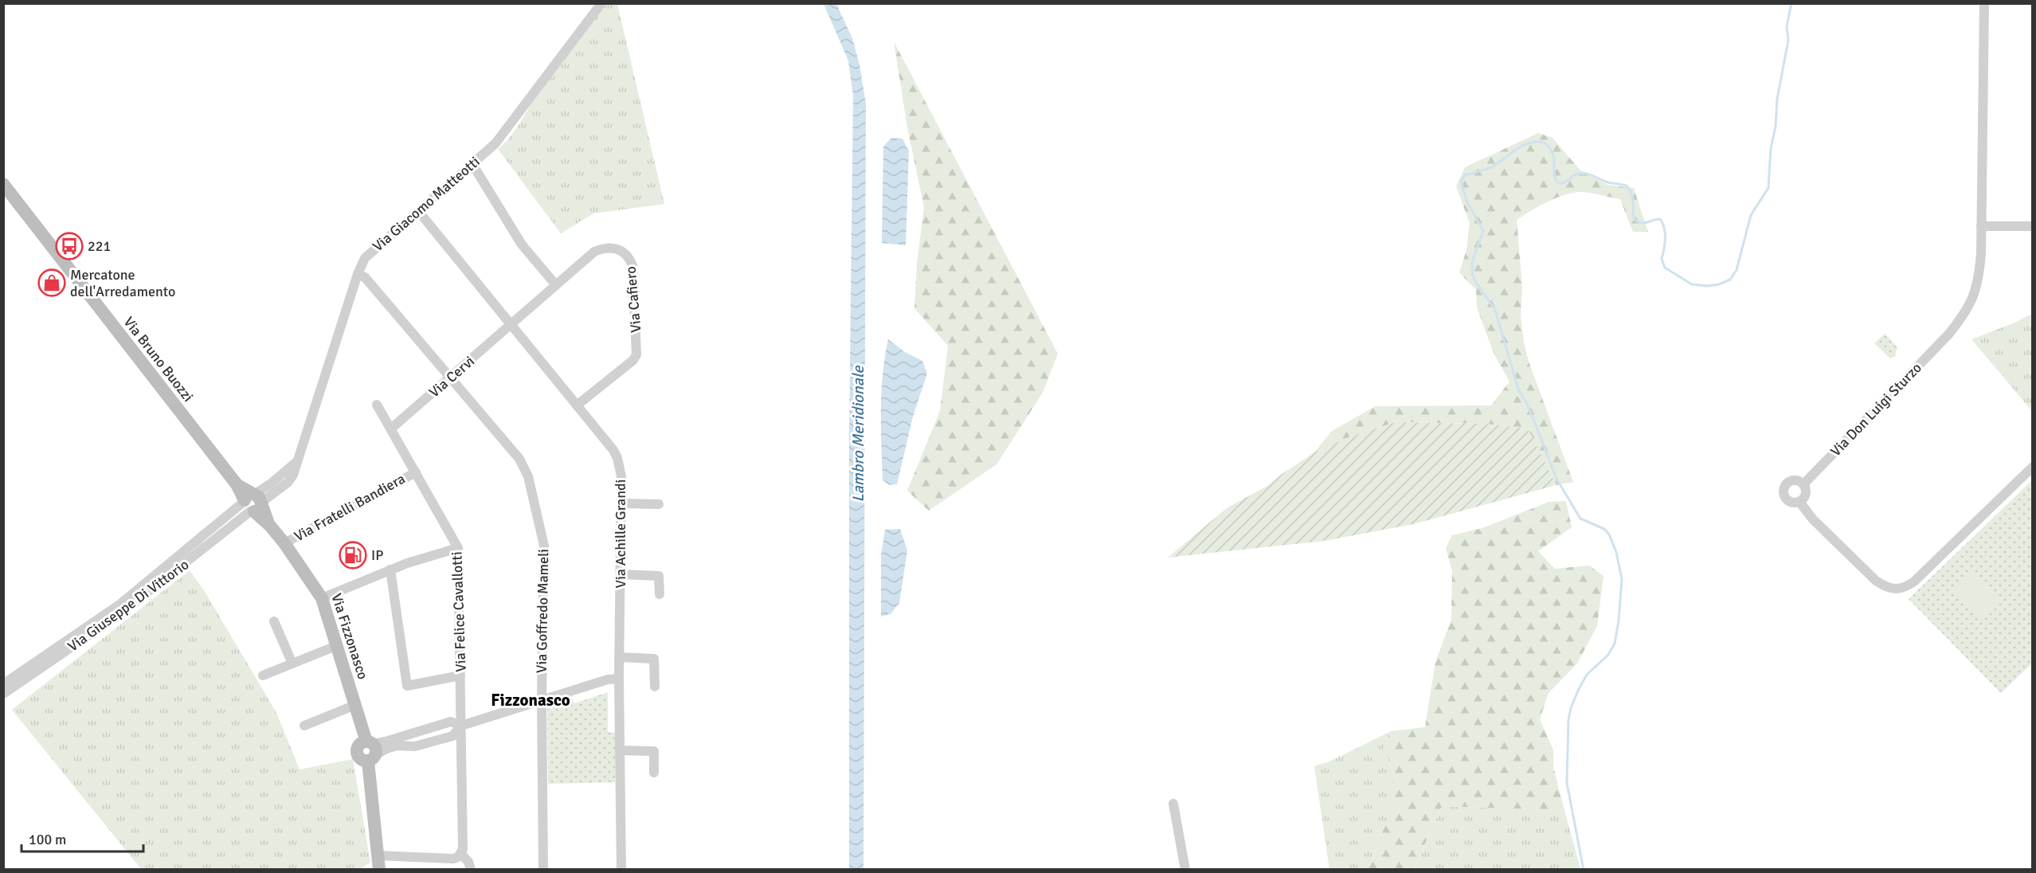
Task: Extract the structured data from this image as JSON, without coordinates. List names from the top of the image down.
{
  "streets": {
    "main road": ["Via Bruno Buozzi", "Via Fizzonasco"],
    "street": [
      "Via Giacomo Matteotti",
      "Via Cafiero",
      "Via Cervi",
      "Via Don Luigi Sturzo",
      "Via Fratelli Bandiera",
      "Via Achille Grandi",
      "Via Giuseppe Di Vittorio",
      "Via Goffredo Mameli",
      "Via Felice Cavallotti"
    ]
  },
  "crossings": [
    ["Via Giacomo Matteotti", "Via Bruno Buozzi"],
    ["Via Giacomo Matteotti", "Via Achille Grandi"],
    ["Via Giacomo Matteotti", "Via Giuseppe Di Vittorio"],
    ["Via Giacomo Matteotti", "Via Goffredo Mameli"],
    ["Via Giacomo Matteotti", "Via Fizzonasco"],
    ["Via Cafiero", "Via Cervi"],
    ["Via Cafiero", "Via Achille Grandi"],
    ["Via Bruno Buozzi", "Via Giuseppe Di Vittorio"],
    ["Via Bruno Buozzi", "Via Fizzonasco"],
    ["Via Cervi", "Via Achille Grandi"],
    ["Via Cervi", "Via Goffredo Mameli"],
    ["Via Cervi", "Via Felice Cavallotti"],
    ["Via Fratelli Bandiera", "Via Felice Cavallotti"],
    ["Via Fratelli Bandiera", "Via Fizzonasco"],
    ["Via Giuseppe Di Vittorio", "Via Fizzonasco"]
  ],
  "districts": ["Fizzonasco"],
  "water": ["Lambro Meridionale"],
  "places": {
    "bus stop": ["221"],
    "shop": ["Mercatone dell'Arredamento"],
    "fuel station": ["IP"]
  },
  "scale_bar": "100 m"
}
